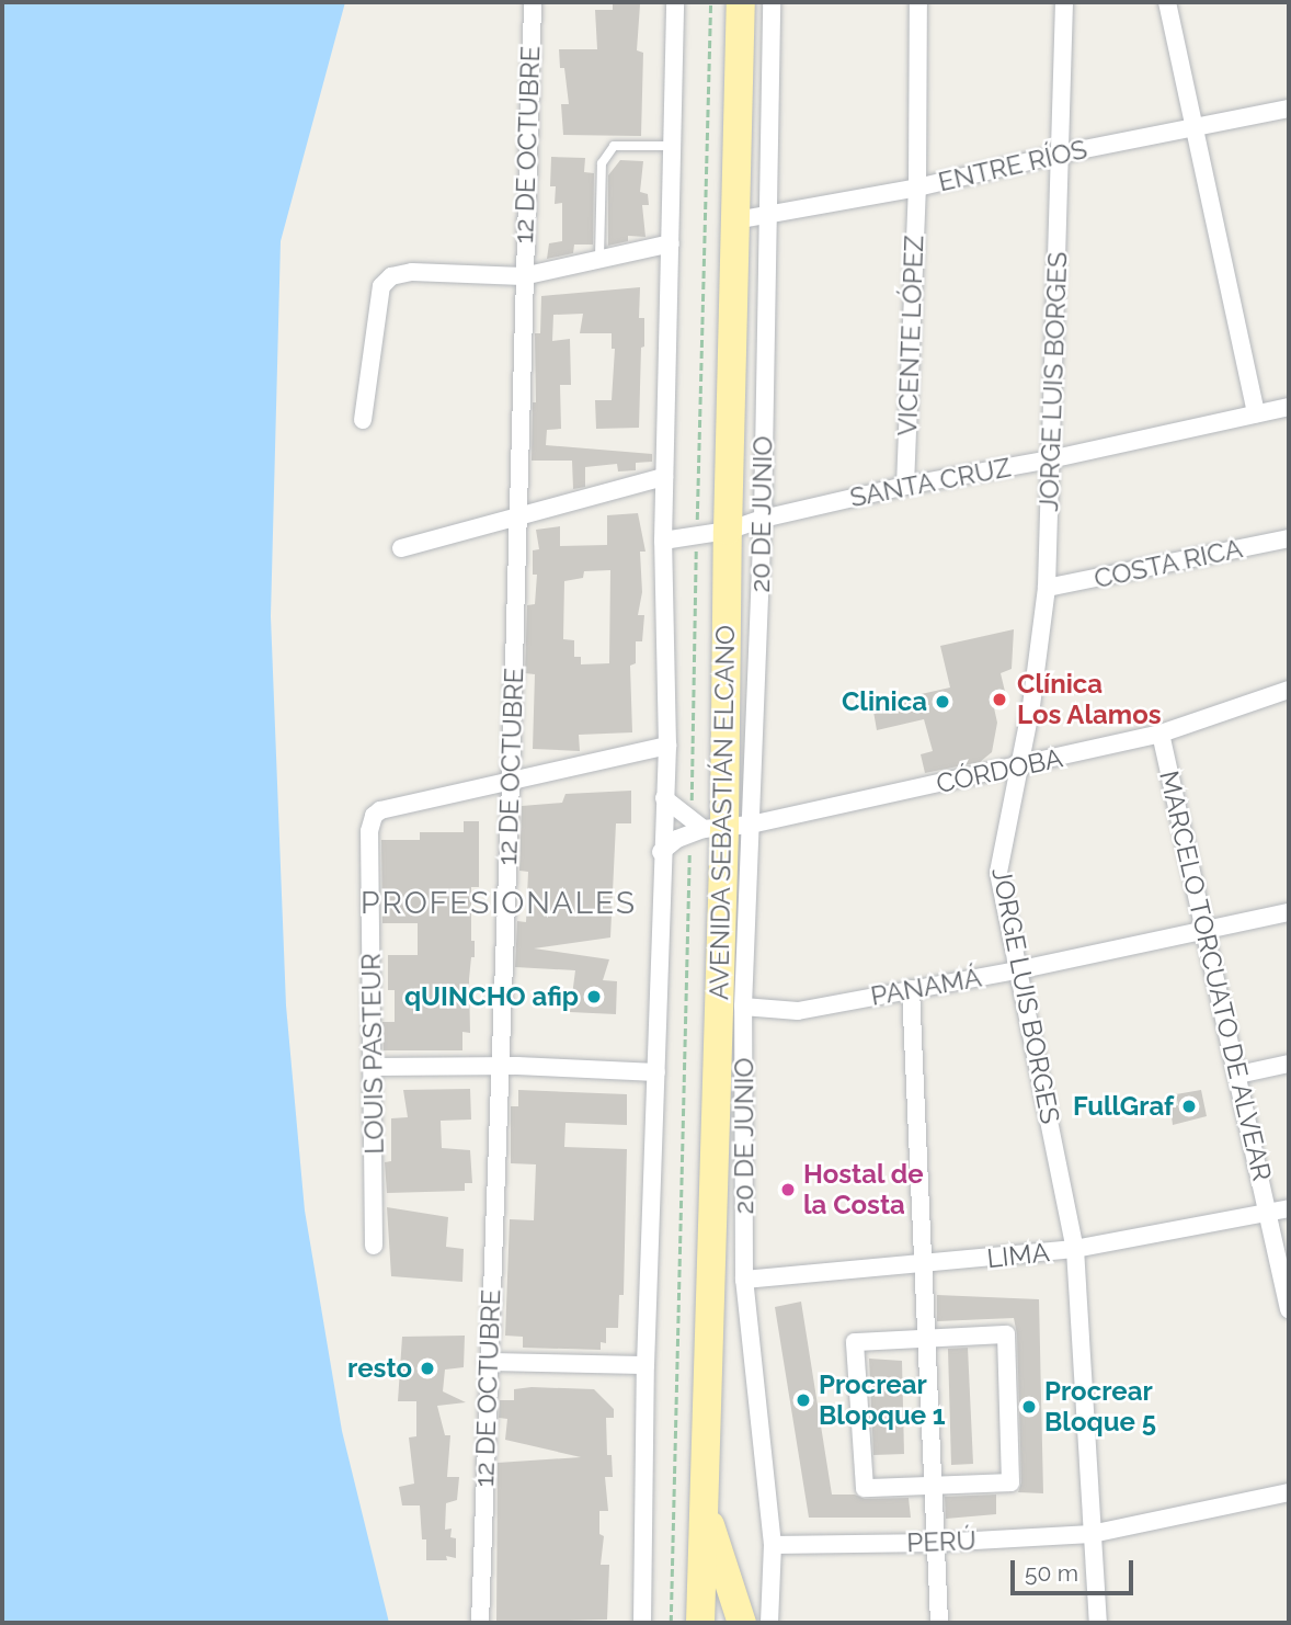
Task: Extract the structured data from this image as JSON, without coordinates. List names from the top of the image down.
{
  "streets": {
    "main road": ["AVENIDA SEBASTIÁN ELCANO"],
    "street": [
      "12 DE OCTUBRE",
      "ENTRE RÍOS",
      "VICENTE LÓPEZ",
      "JORGE LUIS BORGES",
      "SANTA CRUZ",
      "20 DE JUNIO",
      "COSTA RICA",
      "CÓRDOBA",
      "MARCELO TORCUATO DE ALVEAR",
      "PANAMÁ",
      "LOUIS PASTEUR",
      "LIMA",
      "PERÚ"
    ]
  },
  "crossings": [
    ["12 DE OCTUBRE", "LOUIS PASTEUR"],
    ["ENTRE RÍOS", "VICENTE LÓPEZ"],
    ["ENTRE RÍOS", "JORGE LUIS BORGES"],
    ["ENTRE RÍOS", "20 DE JUNIO"],
    ["ENTRE RÍOS", "AVENIDA SEBASTIÁN ELCANO"],
    ["VICENTE LÓPEZ", "SANTA CRUZ"],
    ["JORGE LUIS BORGES", "SANTA CRUZ"],
    ["JORGE LUIS BORGES", "COSTA RICA"],
    ["JORGE LUIS BORGES", "CÓRDOBA"],
    ["JORGE LUIS BORGES", "PANAMÁ"],
    ["JORGE LUIS BORGES", "LIMA"],
    ["JORGE LUIS BORGES", "PERÚ"],
    ["SANTA CRUZ", "20 DE JUNIO"],
    ["SANTA CRUZ", "AVENIDA SEBASTIÁN ELCANO"],
    ["20 DE JUNIO", "CÓRDOBA"],
    ["20 DE JUNIO", "AVENIDA SEBASTIÁN ELCANO"],
    ["20 DE JUNIO", "PANAMÁ"],
    ["20 DE JUNIO", "LIMA"],
    ["20 DE JUNIO", "PERÚ"],
    ["CÓRDOBA", "AVENIDA SEBASTIÁN ELCANO"],
    ["CÓRDOBA", "MARCELO TORCUATO DE ALVEAR"],
    ["MARCELO TORCUATO DE ALVEAR", "PANAMÁ"],
    ["MARCELO TORCUATO DE ALVEAR", "LIMA"]
  ],
  "districts": ["PROFESIONALES"],
  "places": [
    "Clínica Los Alamos",
    "Clinica",
    "qUINCHO afip",
    "FullGraf",
    "Hostal de la Costa",
    "resto",
    "Procrear Blopque 1",
    "Procrear Bloque 5"
  ],
  "scale_bar": "50 m"
}
